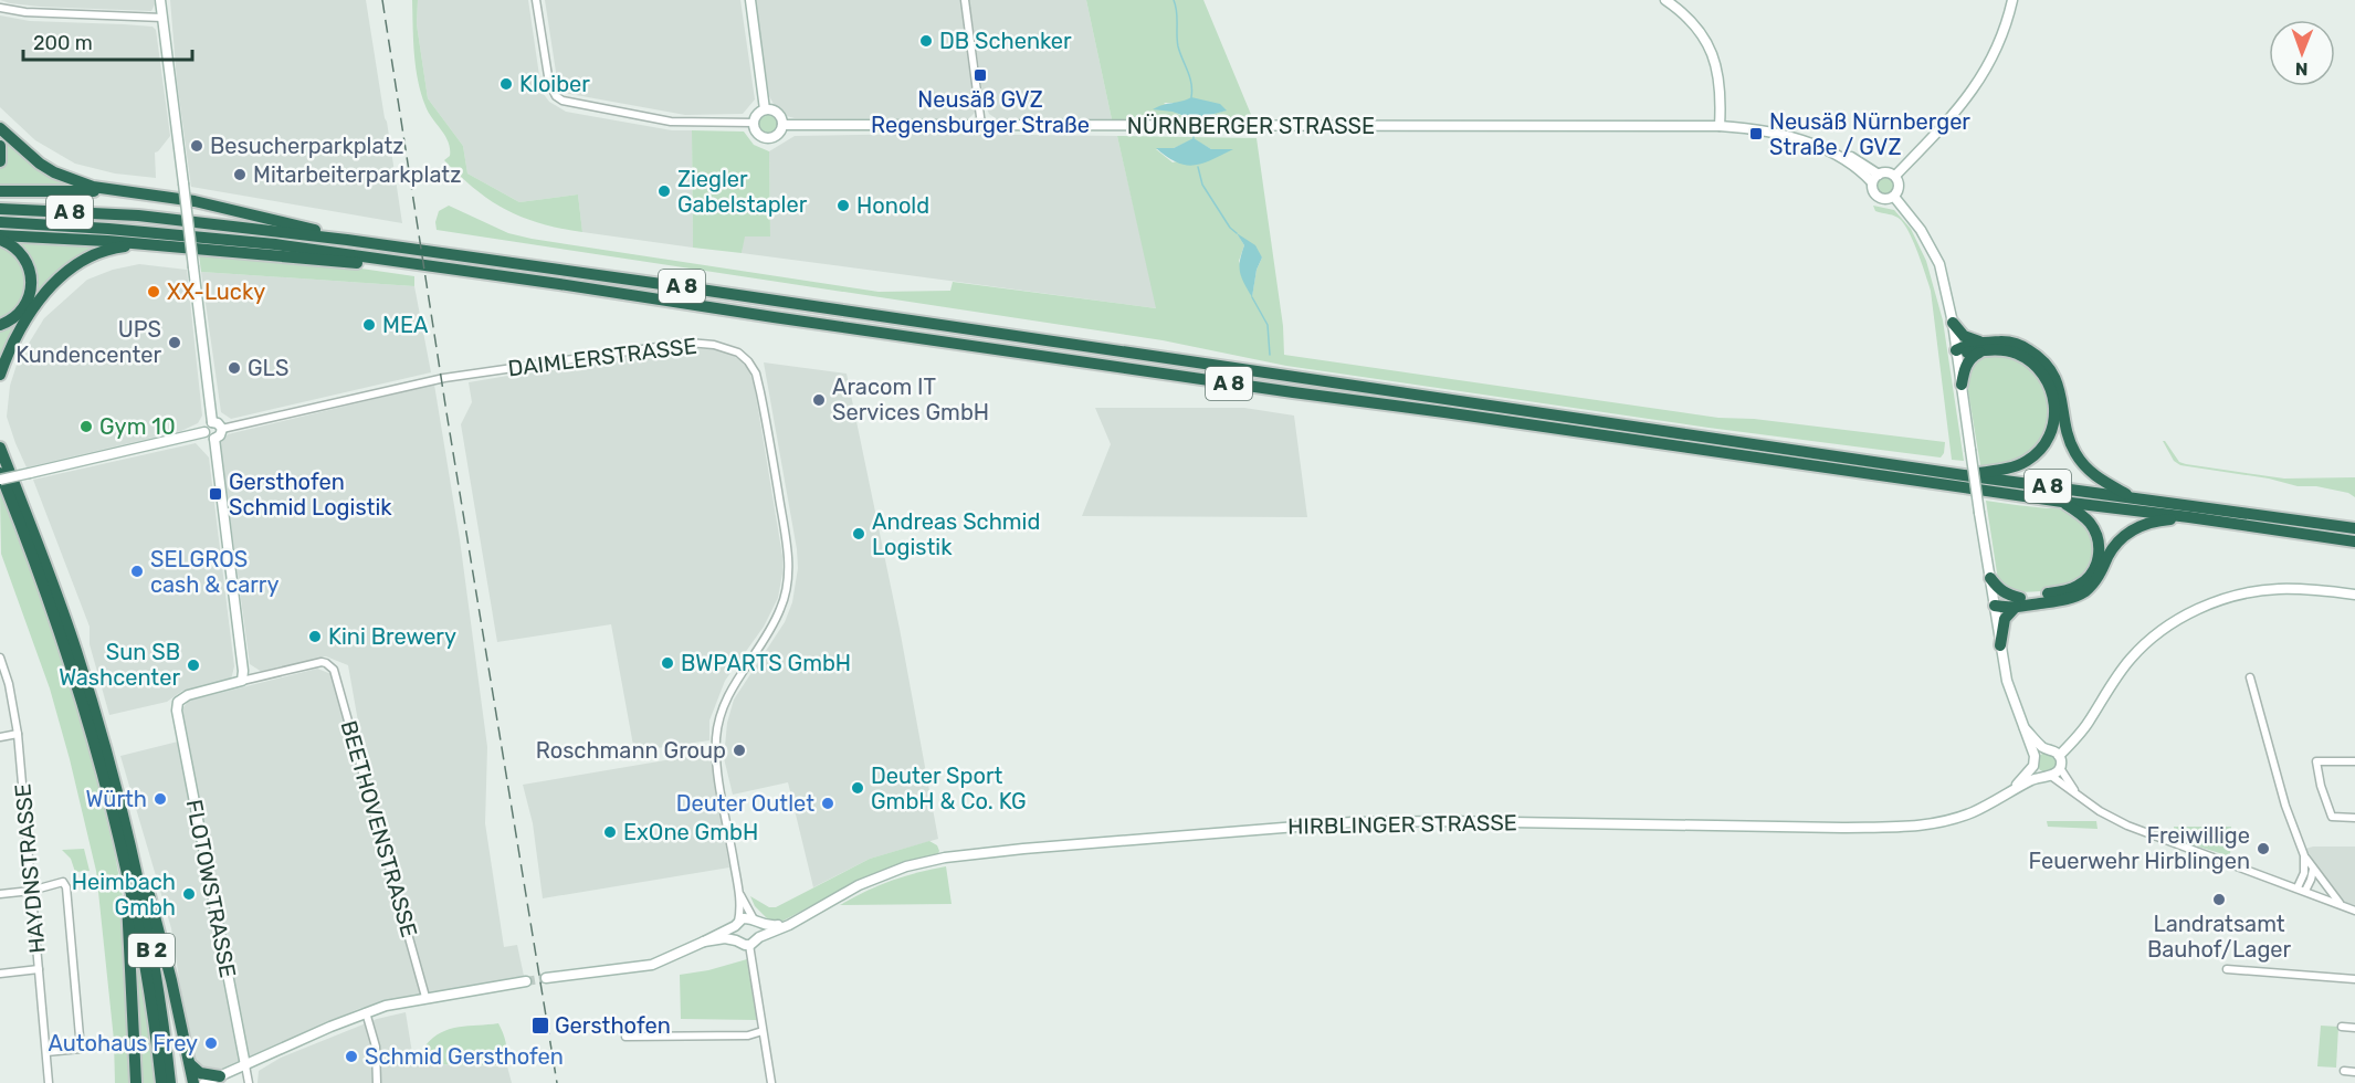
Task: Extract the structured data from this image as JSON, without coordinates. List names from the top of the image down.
{
  "streets": {
    "highway": ["A 8", "B 2"],
    "main road": ["NÜRNBERGER STRASSE", "HIRBLINGER STRASSE", "FLOTOWSTRASSE"],
    "street": ["DAIMLERSTRASSE", "BEETHOVENSTRASSE", "HAYDNSTRASSE"]
  },
  "crossings": [
    ["DAIMLERSTRASSE", "HIRBLINGER STRASSE"],
    ["BEETHOVENSTRASSE", "FLOTOWSTRASSE"]
  ],
  "places": {
    "other": [
      "DB Schenker",
      "Kloiber",
      "Besucherparkplatz",
      "Mitarbeiterparkplatz",
      "Ziegler Gabelstapler",
      "Honold",
      "XX-Lucky",
      "MEA",
      "UPS Kundencenter",
      "GLS",
      "Aracom IT Services GmbH",
      "Gym 10",
      "Andreas Schmid Logistik",
      "SELGROS cash & carry",
      "Kini Brewery",
      "BWPARTS GmbH",
      "Sun SB Washcenter",
      "Roschmann Group",
      "Deuter Sport GmbH & Co. KG",
      "Würth",
      "Deuter Outlet",
      "ExOne GmbH",
      "Freiwillige Feuerwehr Hirblingen",
      "Heimbach Gmbh",
      "Landratsamt Bauhof/Lager",
      "Autohaus Frey",
      "Schmid Gersthofen"
    ],
    "transit": [
      "Neusäß GVZ Regensburger Straße",
      "Neusäß Nürnberger Straße / GVZ",
      "Gersthofen Schmid Logistik",
      "Gersthofen"
    ]
  },
  "scale_bar": "200 m",
  "north": "bottom"
}
